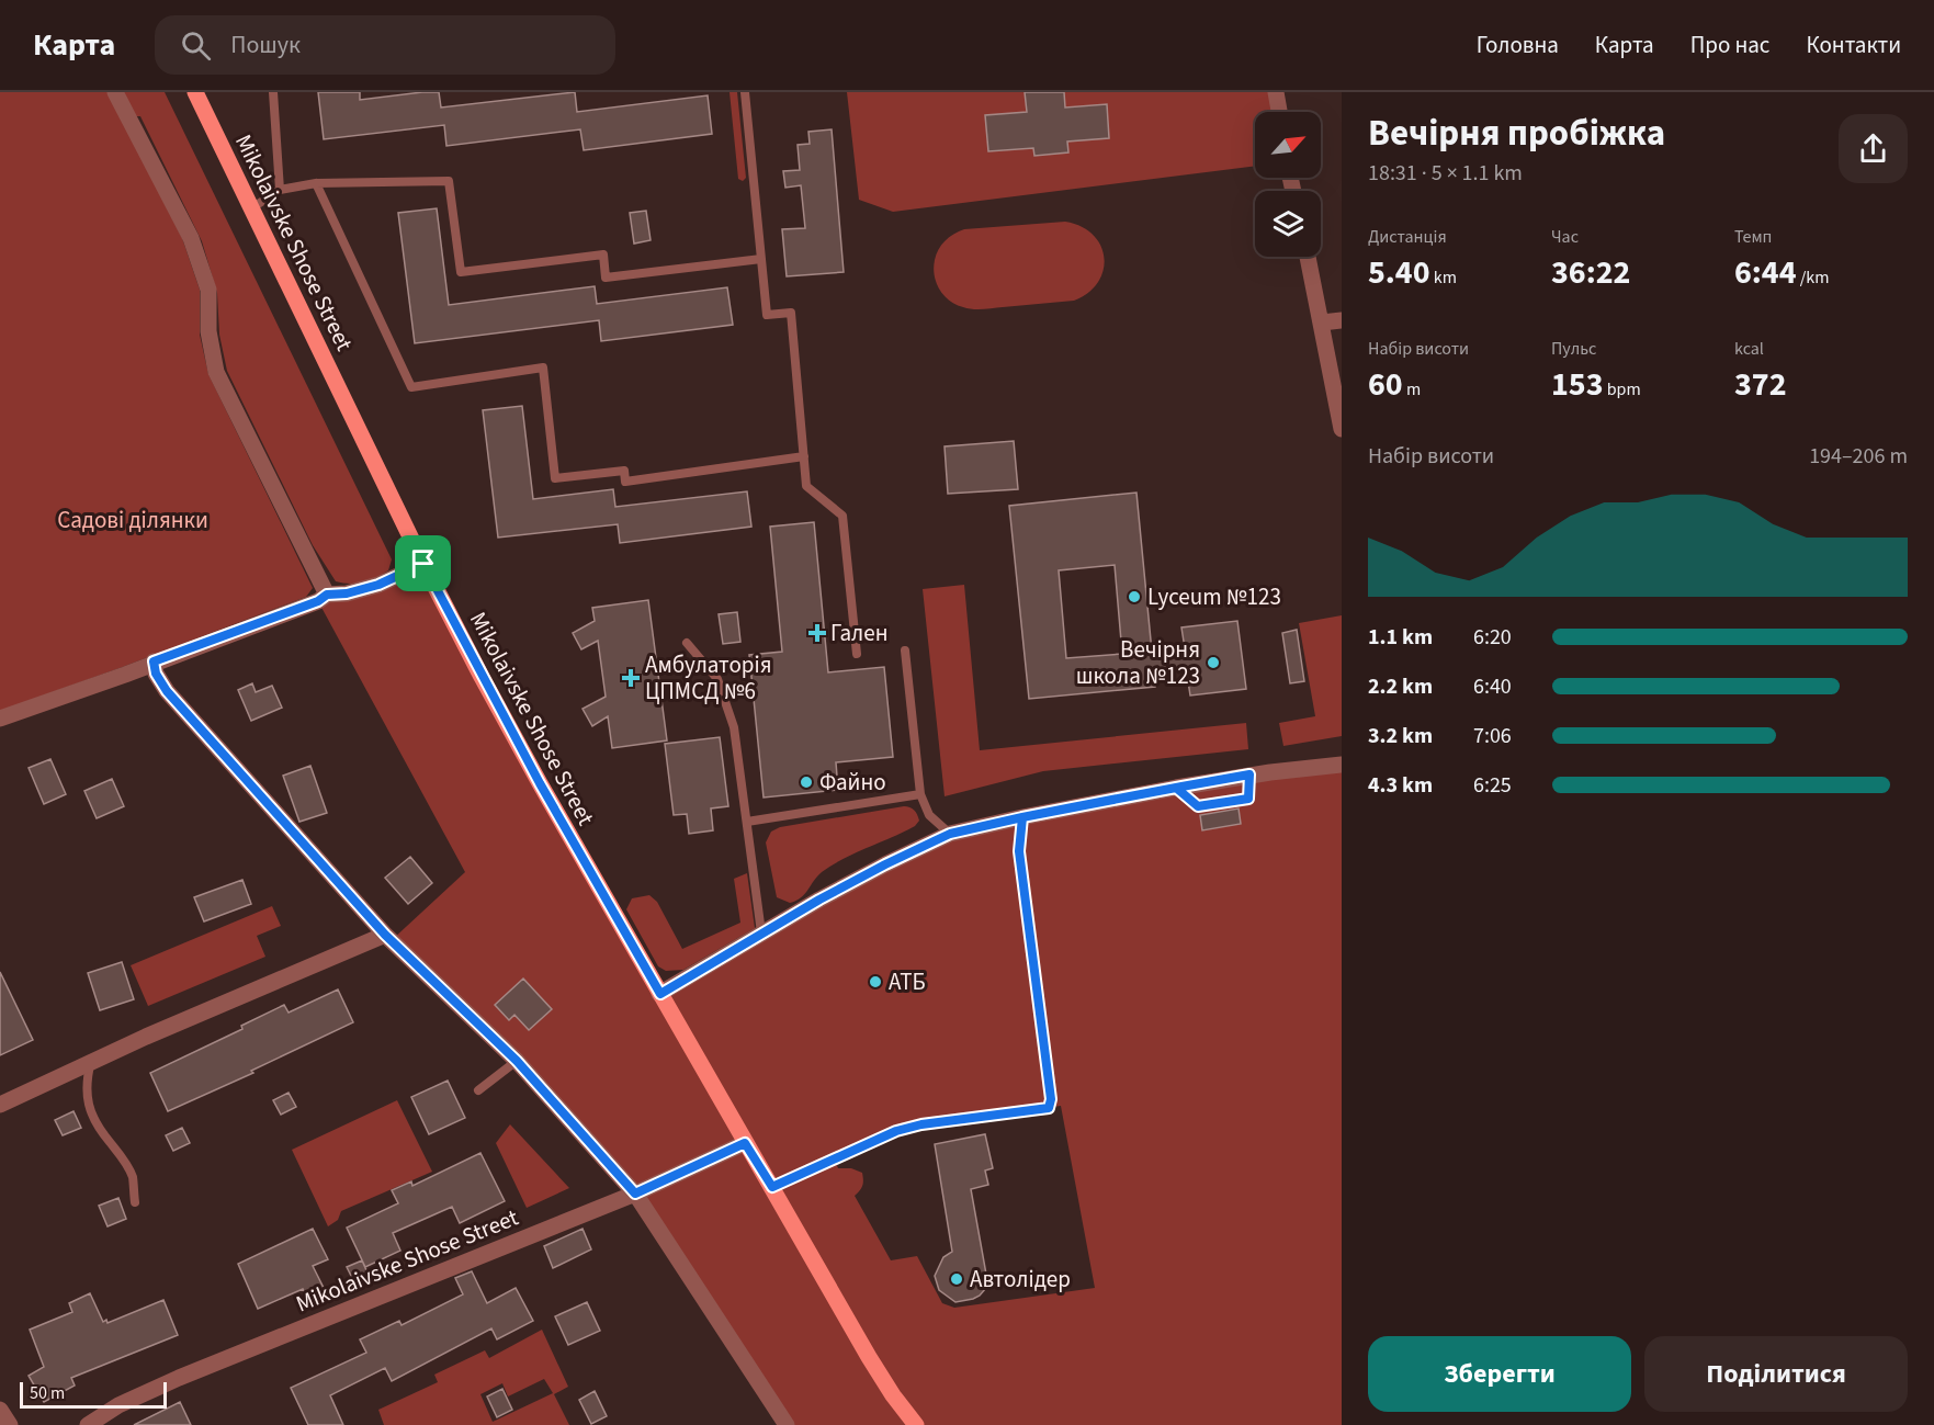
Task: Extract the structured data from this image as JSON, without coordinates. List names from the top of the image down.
{
  "streets": {
    "main road": ["Mikolaivske Shose Street"]
  },
  "parks": ["Садові ділянки"],
  "places": {
    "other": [
      "Lyceum №123",
      "Вечірня школа №123",
      "Файно",
      "АТБ",
      "Автолідер"
    ],
    "health": ["Гален", "Амбулаторія ЦПМСД №6"]
  },
  "scale_bar": "50 m",
  "north": "top right",
  "page": {
    "header": "Карта",
    "search": "Пошук",
    "nav": [
      "Головна",
      "Карта",
      "Про нас",
      "Контакти"
    ],
    "heading": ["Вечірня пробіжка", "18:31 · 5 × 1.1 km"],
    "stats": [
      ["Дистанція", "5.40 km"],
      ["Час", "36:22"],
      ["Темп", "6:44 /km"],
      ["Набір висоти", "60 m"],
      ["Пульс", "153 bpm"],
      ["kcal", "372"]
    ],
    "chart": ["Набір висоти", "194–206 m"],
    "list": [
      {
        "name": "1.1 km",
        "note": "6:20"
      },
      {
        "name": "2.2 km",
        "note": "6:40"
      },
      {
        "name": "3.2 km",
        "note": "7:06"
      },
      {
        "name": "4.3 km",
        "note": "6:25"
      }
    ],
    "buttons": ["Зберегти", "Поділитися"],
    "scale": "50 m"
  }
}
